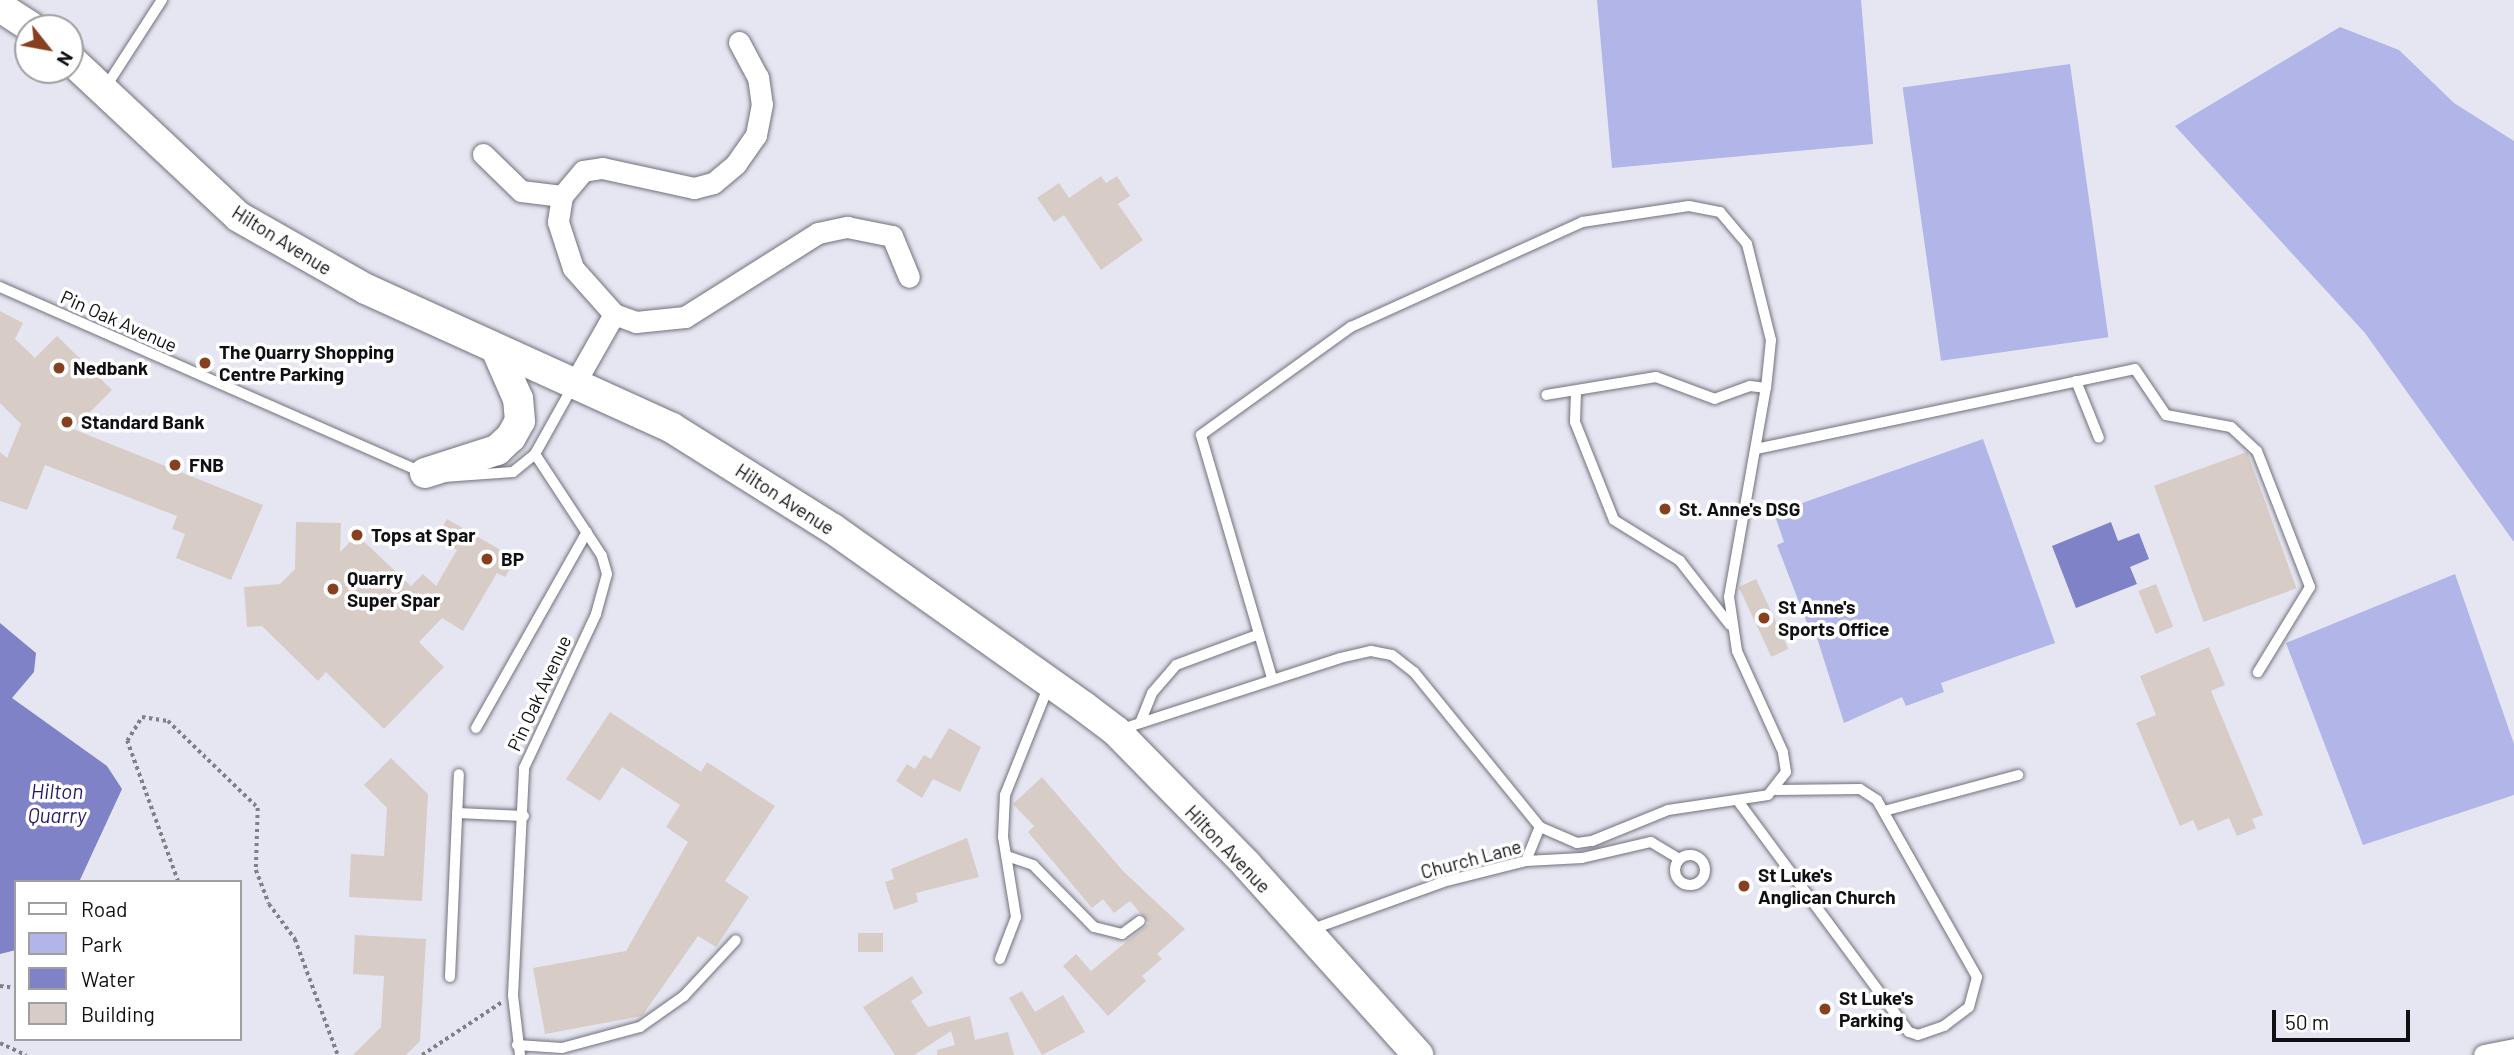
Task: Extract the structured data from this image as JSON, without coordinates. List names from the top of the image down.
{
  "streets": {
    "street": ["Hilton Avenue"],
    "lane": ["Pin Oak Avenue", "Church Lane"]
  },
  "crossings": [
    ["Hilton Avenue", "Pin Oak Avenue"],
    ["Hilton Avenue", "Church Lane"]
  ],
  "water": ["Hilton Quarry"],
  "places": [
    "The Quarry Shopping Centre Parking",
    "Nedbank",
    "Standard Bank",
    "FNB",
    "St. Anne's DSG",
    "Tops at Spar",
    "BP",
    "Quarry Super Spar",
    "St Anne's Sports Office",
    "St Luke's Anglican Church",
    "St Luke's Parking"
  ],
  "legend": [
    "Road",
    "Park",
    "Water",
    "Building"
  ],
  "scale_bar": "50 m",
  "north": "bottom right"
}
